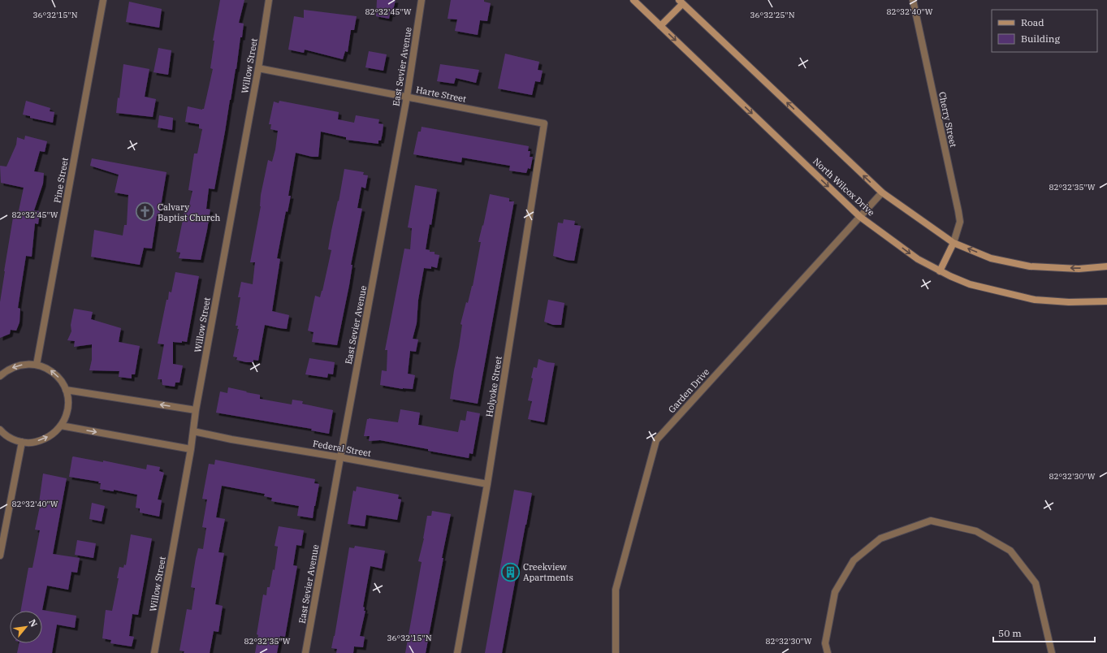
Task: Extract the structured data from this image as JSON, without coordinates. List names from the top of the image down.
{
  "streets": {
    "main road": ["North Wilcox Drive"],
    "street": [
      "Willow Street",
      "East Sevier Avenue",
      "Harte Street",
      "Cherry Street",
      "Pine Street",
      "Holyoke Street",
      "Garden Drive",
      "Federal Street"
    ]
  },
  "crossings": [
    ["Willow Street", "Harte Street"],
    ["Willow Street", "Federal Street"],
    ["East Sevier Avenue", "Harte Street"],
    ["East Sevier Avenue", "Federal Street"],
    ["Harte Street", "Holyoke Street"],
    ["North Wilcox Drive", "Garden Drive"],
    ["Holyoke Street", "Federal Street"]
  ],
  "places": {
    "church": ["Calvary Baptist Church"],
    "building": ["Creekview Apartments"]
  },
  "legend": ["Road", "Building"],
  "scale_bar": "50 m",
  "north": "top right",
  "coordinates": [
    "82°32'45\"W",
    "82°32'40\"W",
    "36°32'15\"N",
    "36°32'25\"N",
    "82°32'35\"W",
    "82°32'30\"W"
  ]
}
